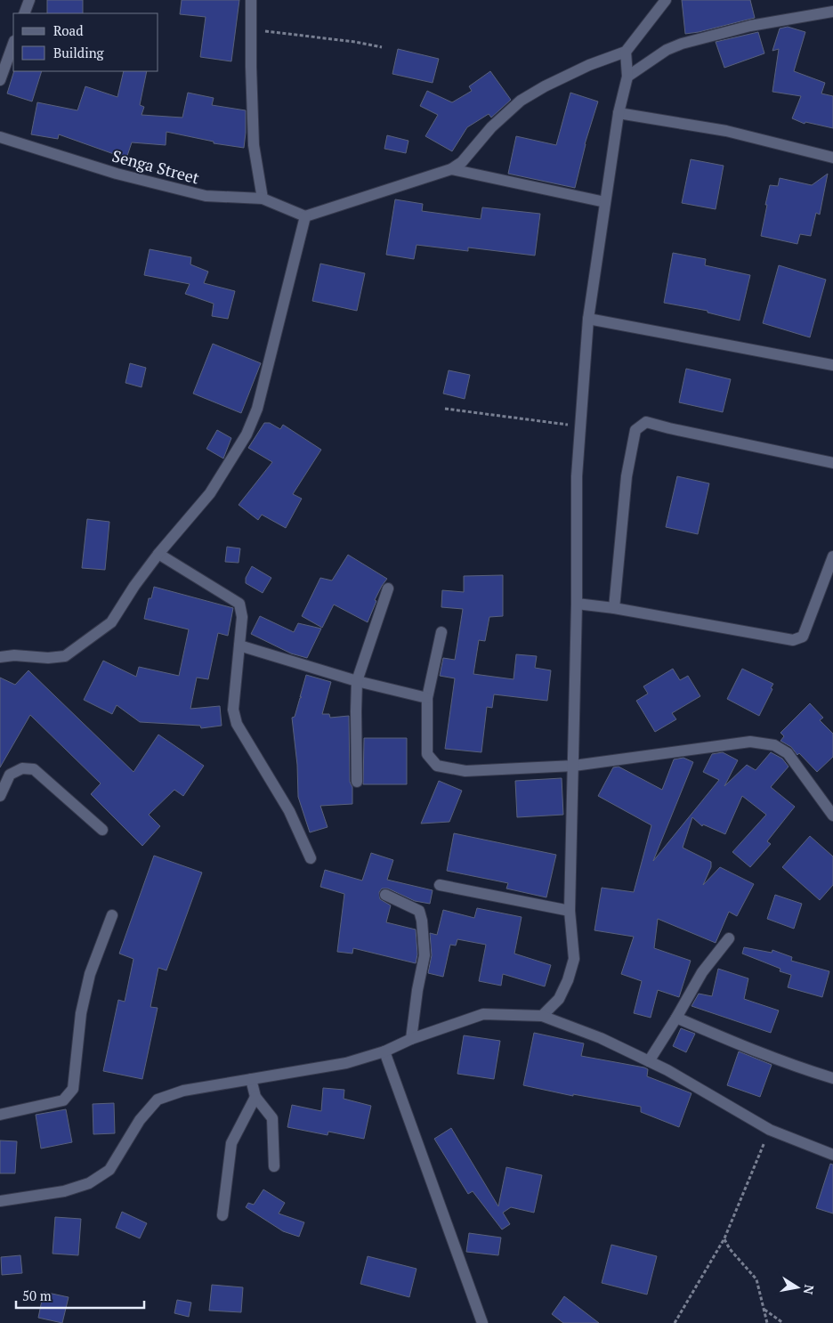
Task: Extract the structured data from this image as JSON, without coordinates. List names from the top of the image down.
{
  "streets": {
    "street": ["Senga Street"]
  },
  "legend": ["Road", "Building"],
  "scale_bar": "50 m",
  "north": "right"
}
